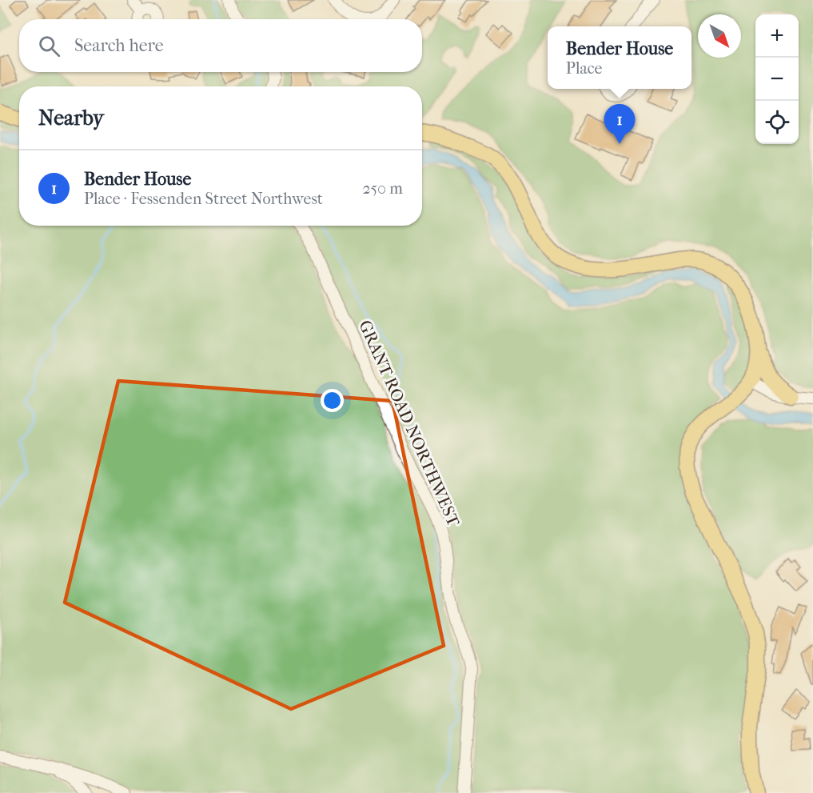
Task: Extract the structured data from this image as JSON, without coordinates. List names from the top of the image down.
{
  "streets": {
    "street": ["GRANT ROAD NORTHWEST"]
  },
  "north": "bottom right",
  "page": {
    "map_buttons": ["+", "−"],
    "search": "Search here",
    "popup": ["Bender House", "Place"],
    "heading": "Nearby",
    "pins": "1",
    "list": [
      {
        "mark": "1",
        "name": "Bender House",
        "note": "Place · Fessenden Street Northwest",
        "value": "250 m"
      }
    ]
  }
}
